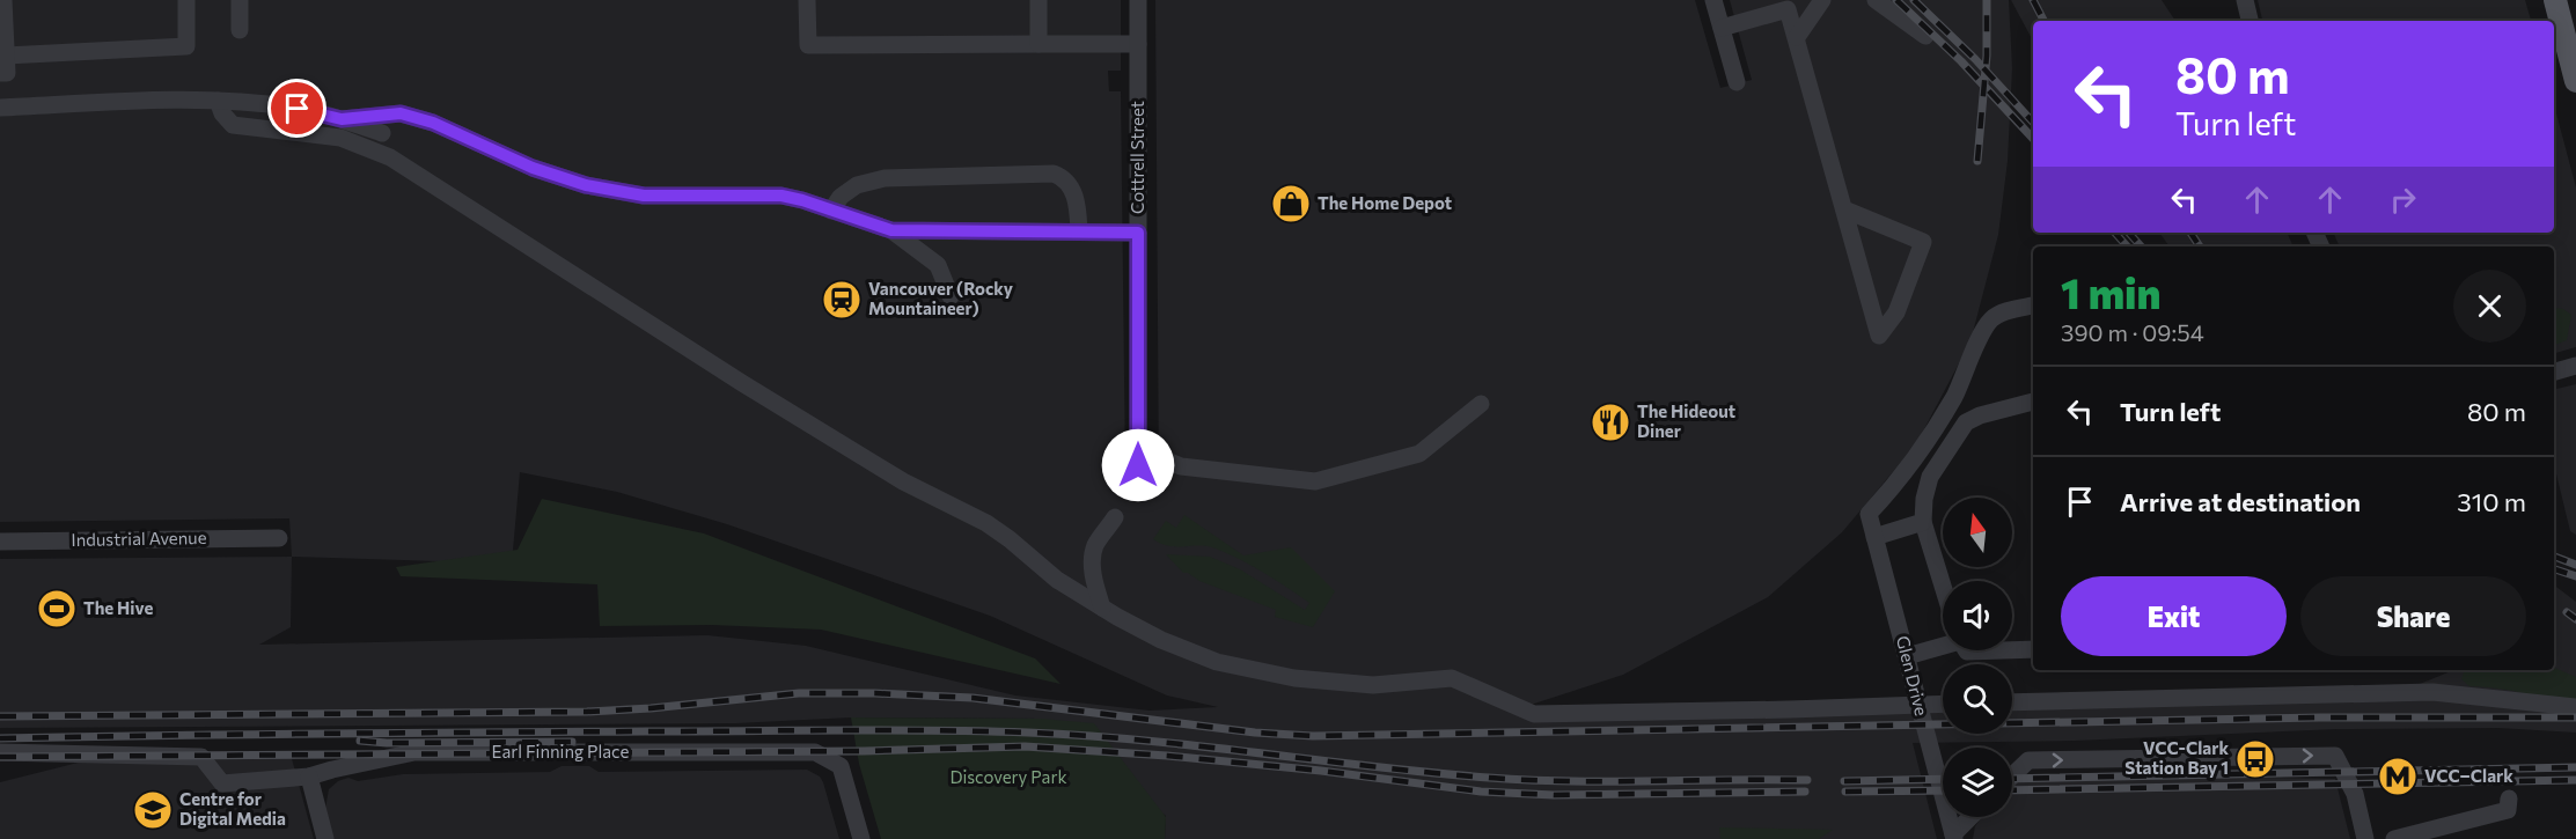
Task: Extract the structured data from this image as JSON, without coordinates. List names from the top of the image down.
{
  "streets": {
    "street": [
      "Cottrell Street",
      "Industrial Avenue",
      "Glen Drive",
      "Earl Finning Place"
    ]
  },
  "parks": ["Discovery Park"],
  "places": {
    "shop": ["The Home Depot"],
    "station": ["Vancouver (Rocky Mountaineer)"],
    "restaurant": ["The Hideout Diner"],
    "sports": ["The Hive"],
    "bus stop": ["VCC-Clark Station Bay 1"],
    "metro station": ["VCC–Clark"],
    "school or university": ["Centre for Digital Media"]
  },
  "north": "top",
  "page": {
    "turn": ["80 m", "Turn left"],
    "heading": ["1 min", "390 m · 09:54"],
    "list": [
      {
        "name": "Turn left",
        "value": "80 m"
      },
      {
        "name": "Arrive at destination",
        "value": "310 m"
      }
    ],
    "buttons": ["Exit", "Share"]
  }
}
